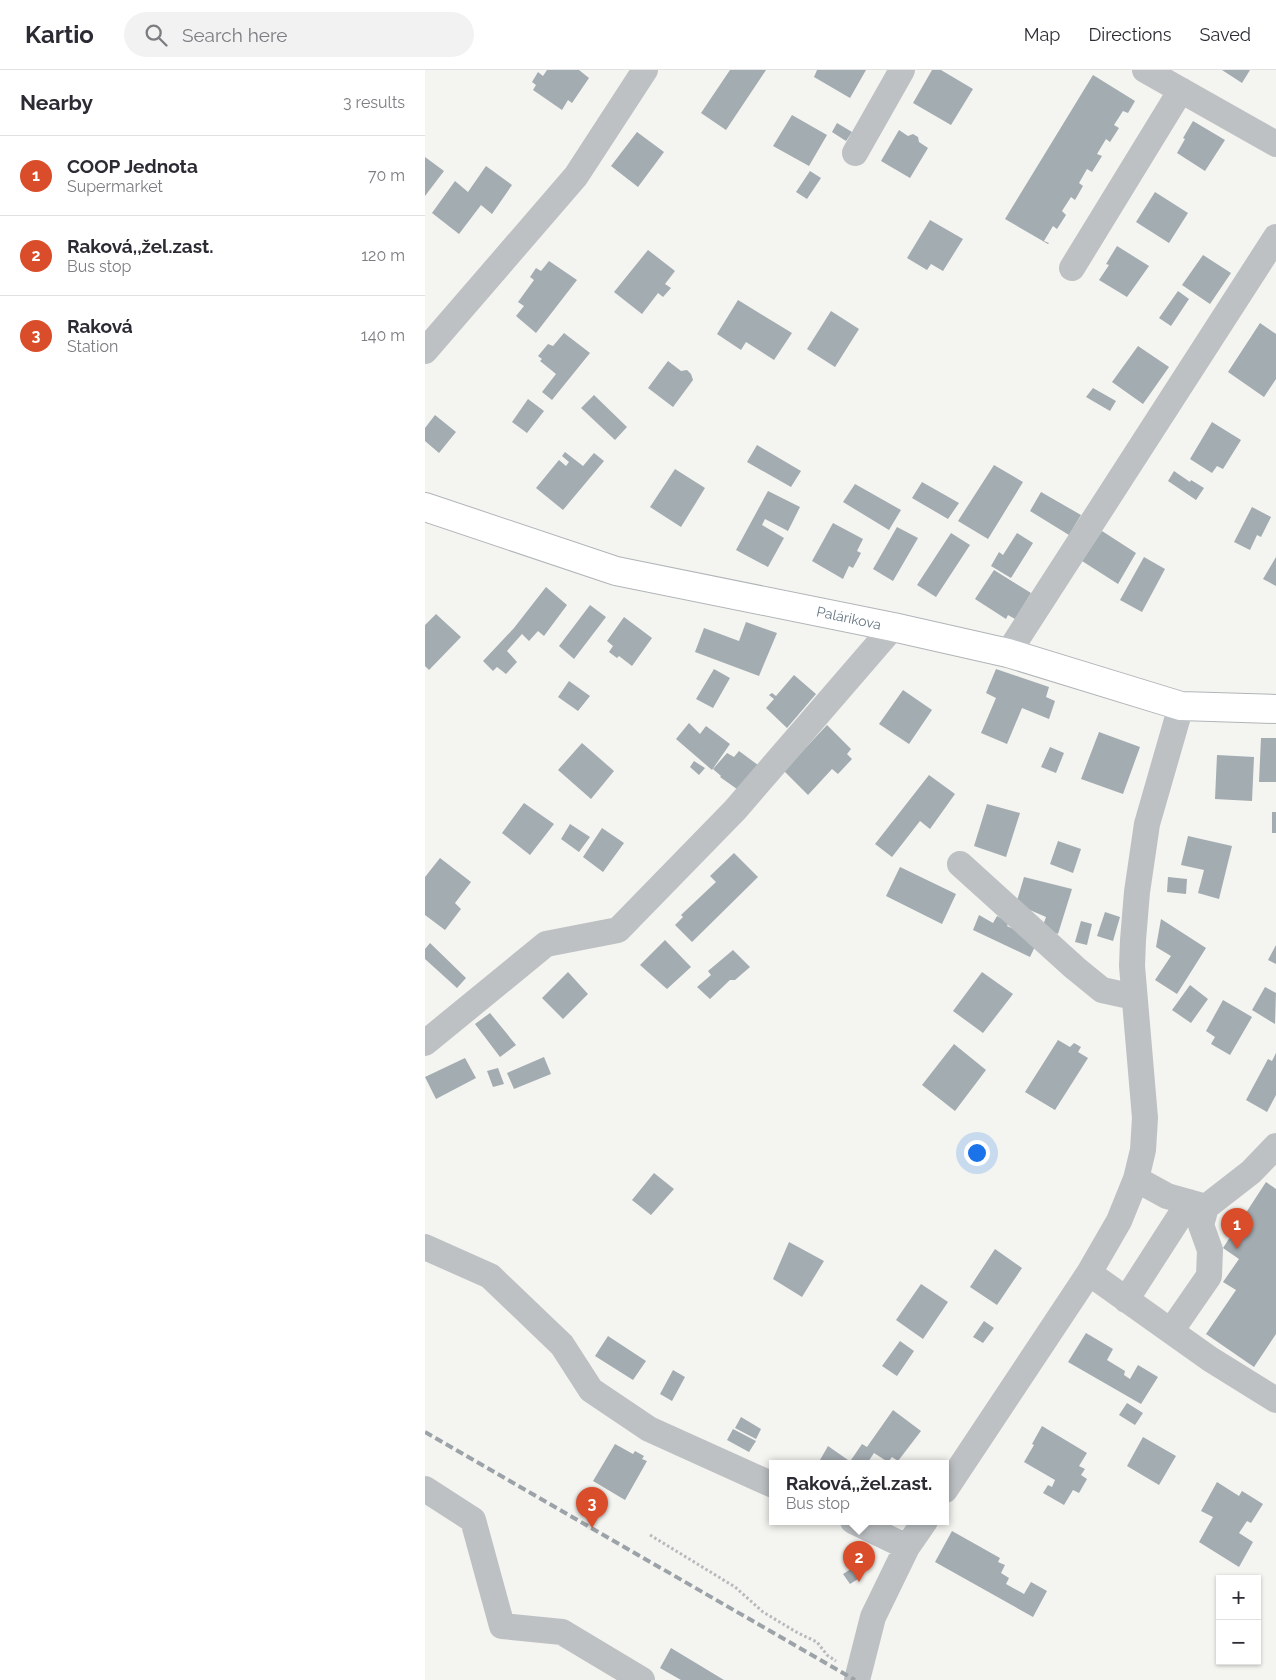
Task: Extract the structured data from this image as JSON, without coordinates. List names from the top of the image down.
{
  "streets": {
    "main road": ["Palárikova"]
  },
  "page": {
    "header": "Kartio",
    "search": "Search here",
    "nav": ["Map", "Directions", "Saved"],
    "heading": ["Nearby", "3 results"],
    "list": [
      {
        "mark": "1",
        "name": "COOP Jednota",
        "note": "Supermarket",
        "value": "70 m"
      },
      {
        "mark": "2",
        "name": "Raková,,žel.zast.",
        "note": "Bus stop",
        "value": "120 m"
      },
      {
        "mark": "3",
        "name": "Raková",
        "note": "Station",
        "value": "140 m"
      }
    ],
    "pins": ["1", "3", "2"],
    "popup": ["Raková,,žel.zast.", "Bus stop"],
    "map_buttons": ["+", "−"]
  }
}
